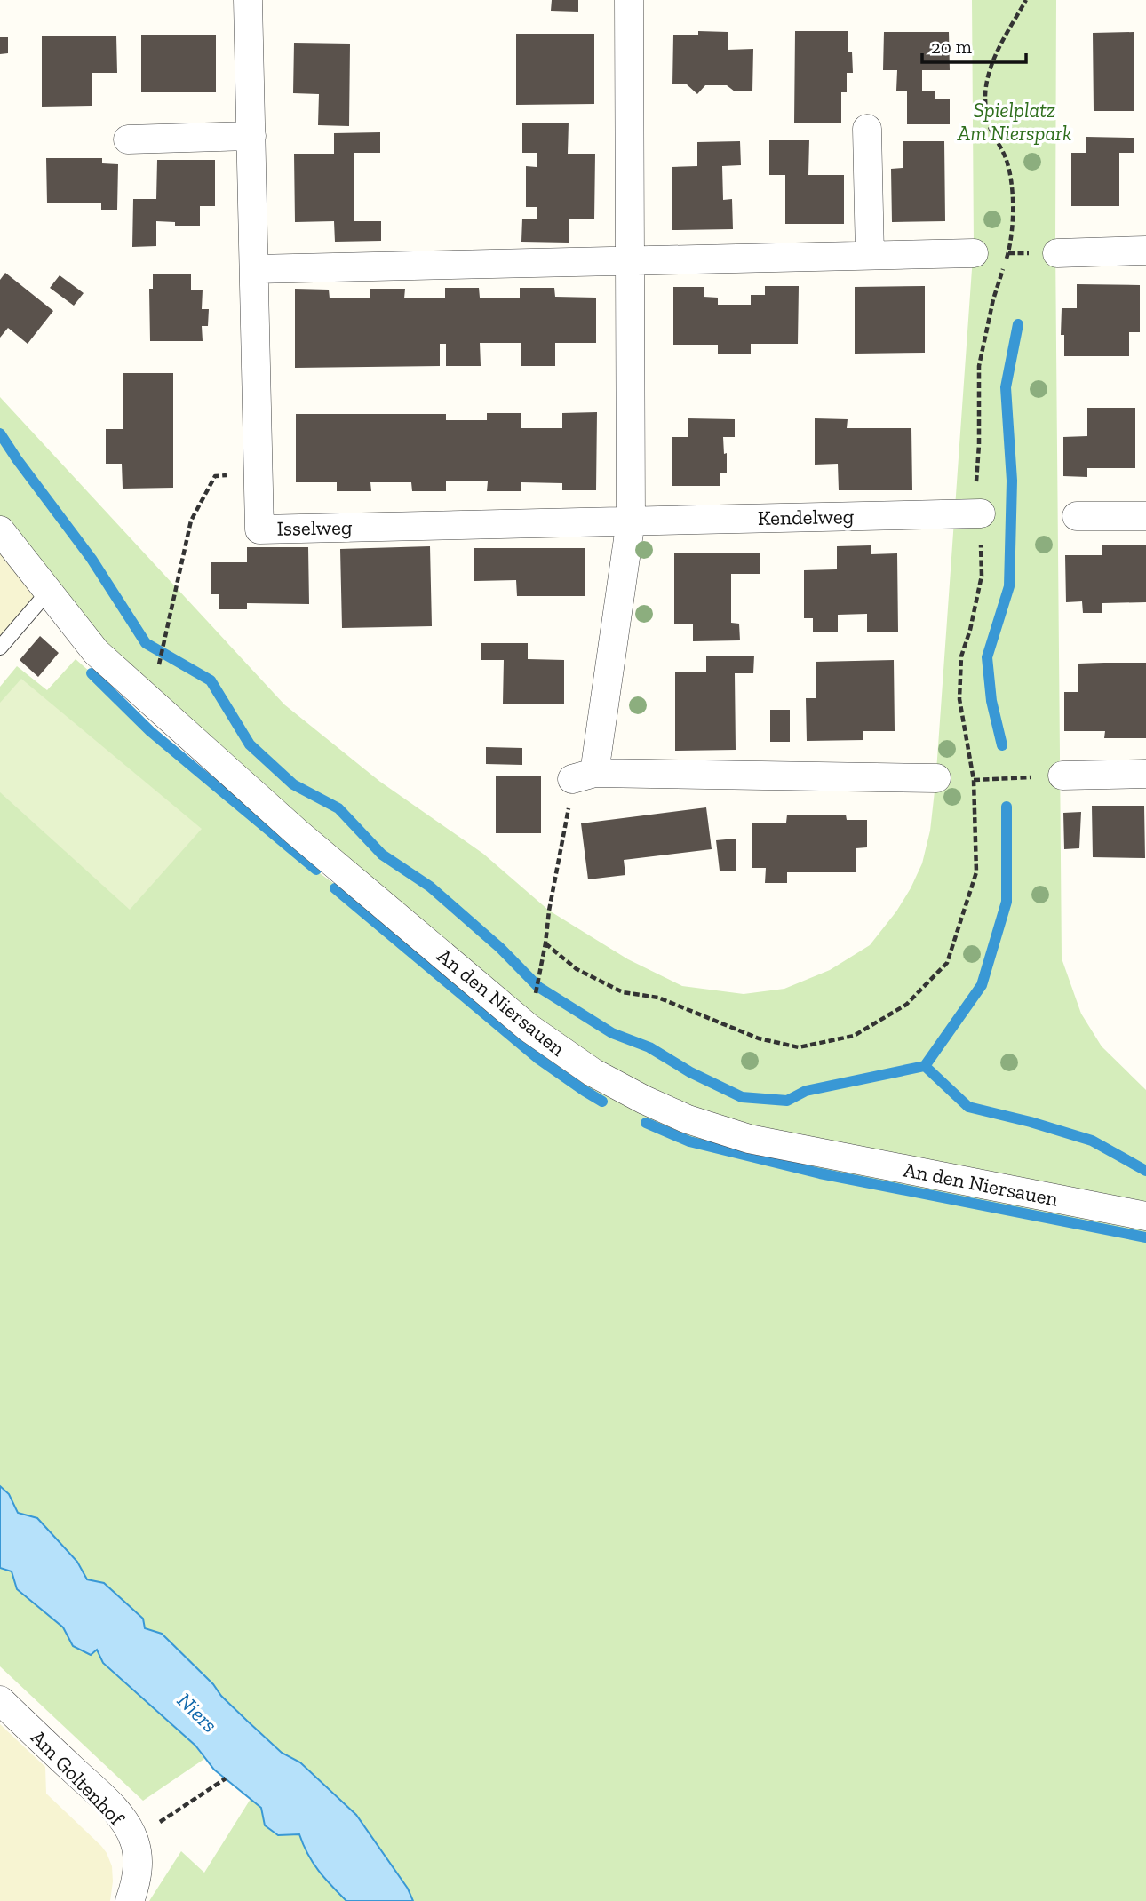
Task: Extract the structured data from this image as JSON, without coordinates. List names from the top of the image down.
{
  "streets": {
    "street": [
      "Kendelweg",
      "Isselweg",
      "An den Niersauen",
      "Am Goltenhof"
    ]
  },
  "crossings": [
    ["Kendelweg", "Isselweg"]
  ],
  "water": ["Niers"],
  "parks": ["Spielplatz Am Nierspark"],
  "scale_bar": "20 m"
}
